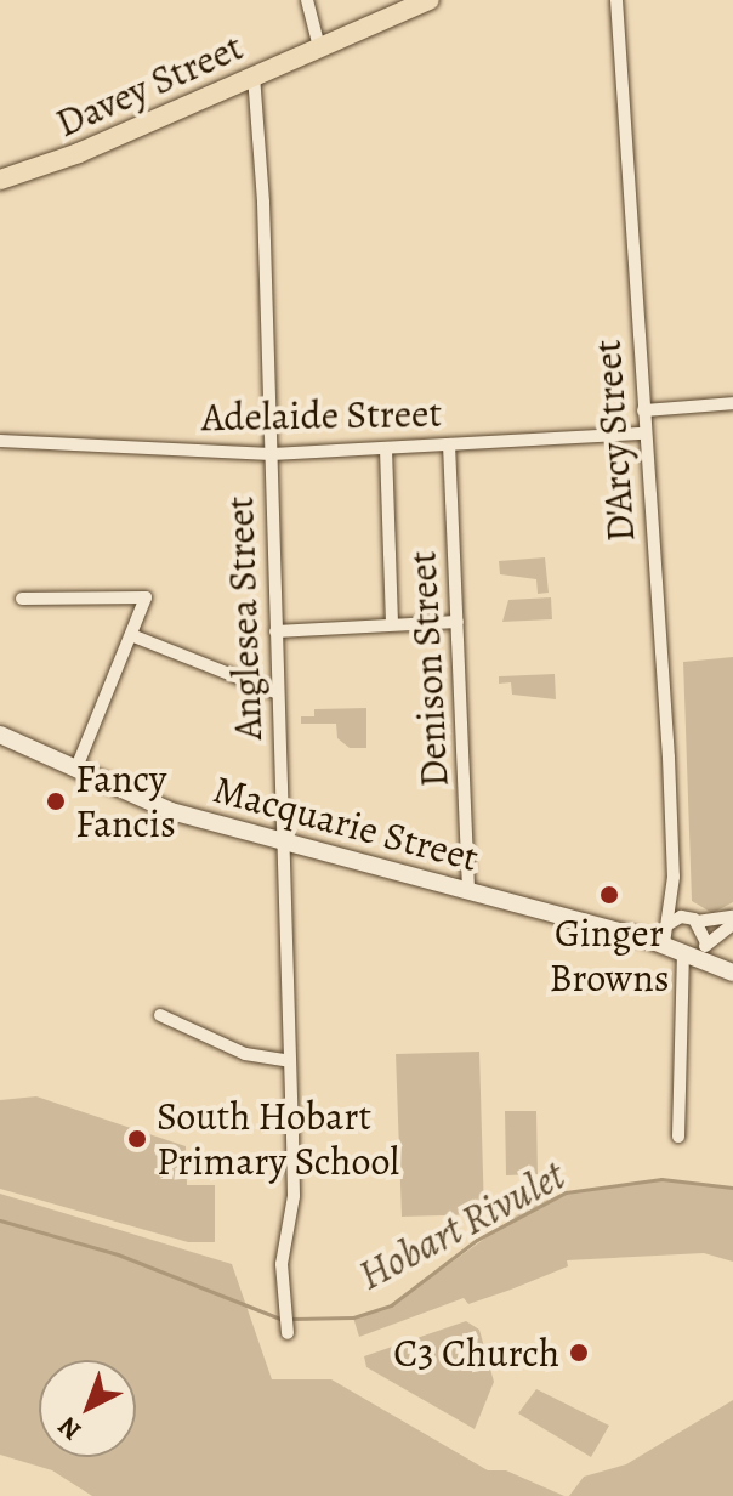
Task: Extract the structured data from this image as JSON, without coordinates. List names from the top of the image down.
{
  "streets": {
    "main road": ["Davey Street"],
    "street": [
      "Adelaide Street",
      "D'Arcy Street",
      "Anglesea Street",
      "Denison Street",
      "Macquarie Street"
    ]
  },
  "crossings": [
    ["Davey Street", "Anglesea Street"],
    ["Adelaide Street", "D'Arcy Street"],
    ["Adelaide Street", "Anglesea Street"],
    ["Adelaide Street", "Denison Street"],
    ["D'Arcy Street", "Macquarie Street"],
    ["Anglesea Street", "Macquarie Street"],
    ["Denison Street", "Macquarie Street"]
  ],
  "water": ["Hobart Rivulet"],
  "places": [
    "Fancy Fancis",
    "Ginger Browns",
    "South Hobart Primary School",
    "C3 Church"
  ],
  "north": "bottom left"
}
